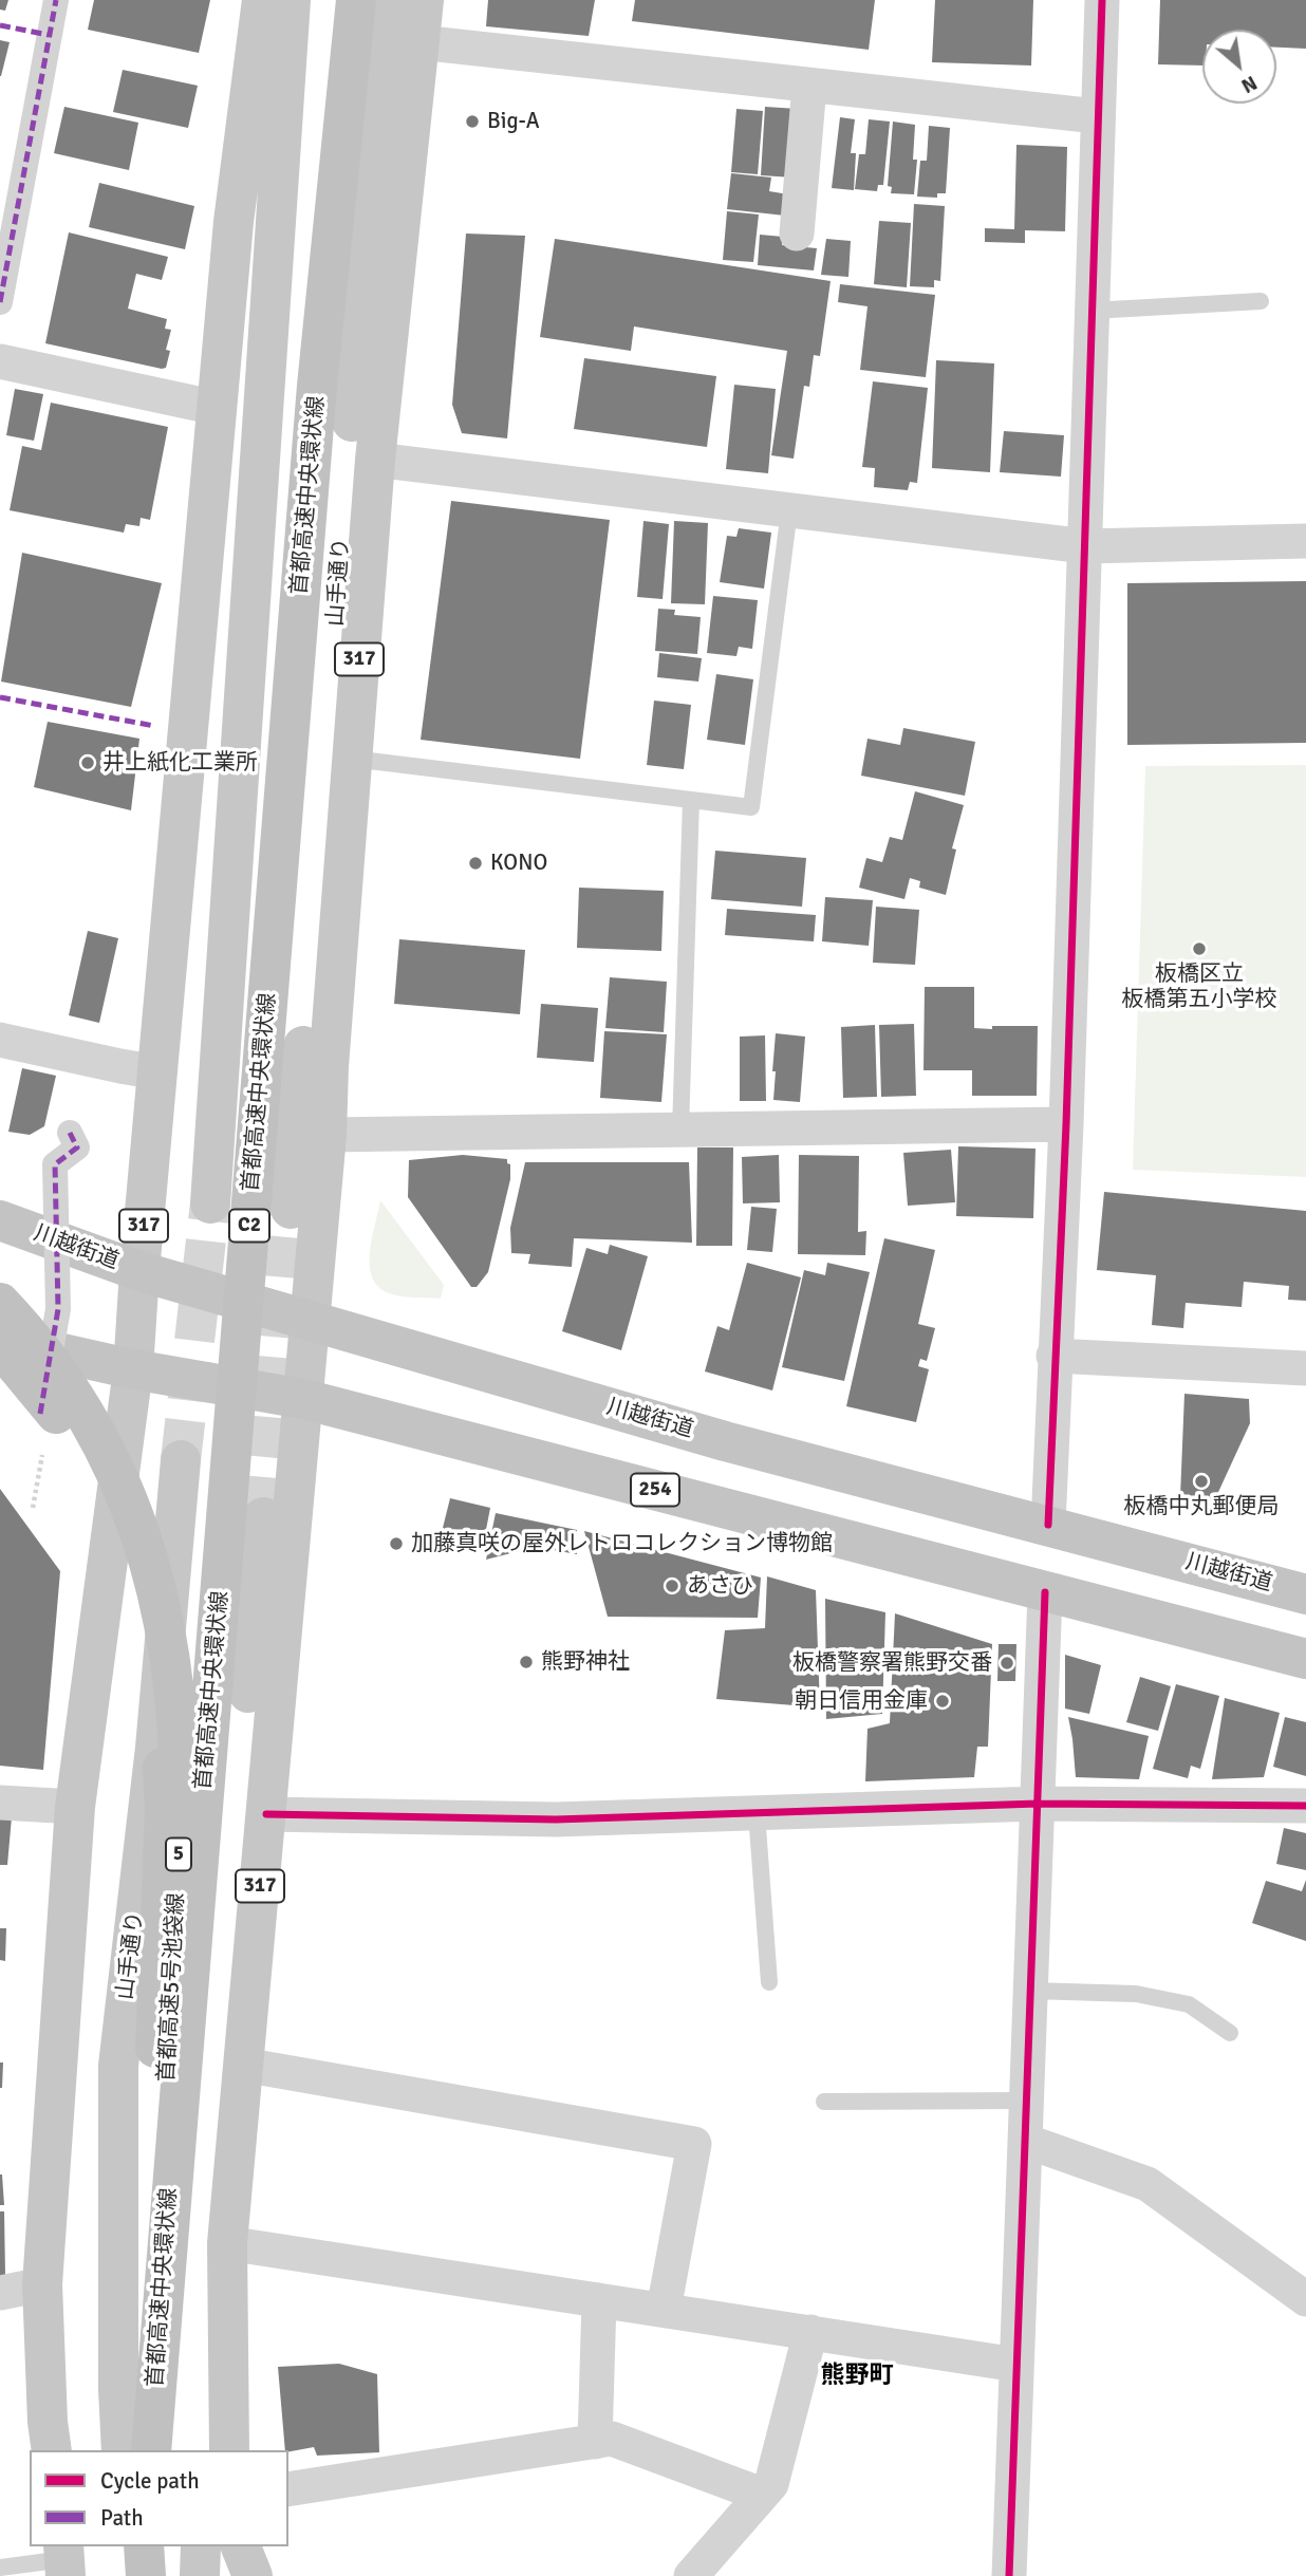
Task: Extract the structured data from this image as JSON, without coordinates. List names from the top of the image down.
{
  "streets": {
    "highway": [
      "首都高速中央環状線",
      "C2",
      "川越街道",
      "254",
      "5",
      "首都高速5号池袋線"
    ],
    "main road": ["山手通り", "317"]
  },
  "crossings": [
    ["317", "川越街道"],
    ["317", "254"]
  ],
  "districts": ["熊野町"],
  "places": [
    "Big-A",
    "井上紙化工業所",
    "KONO",
    "板橋区立 板橋第五小学校",
    "板橋中丸郵便局",
    "加藤真咲の屋外レトロコレクション博物館",
    "あさひ",
    "熊野神社",
    "板橋警察署熊野交番",
    "朝日信用金庫"
  ],
  "legend": ["Cycle path", "Path"],
  "north": "bottom right"
}
